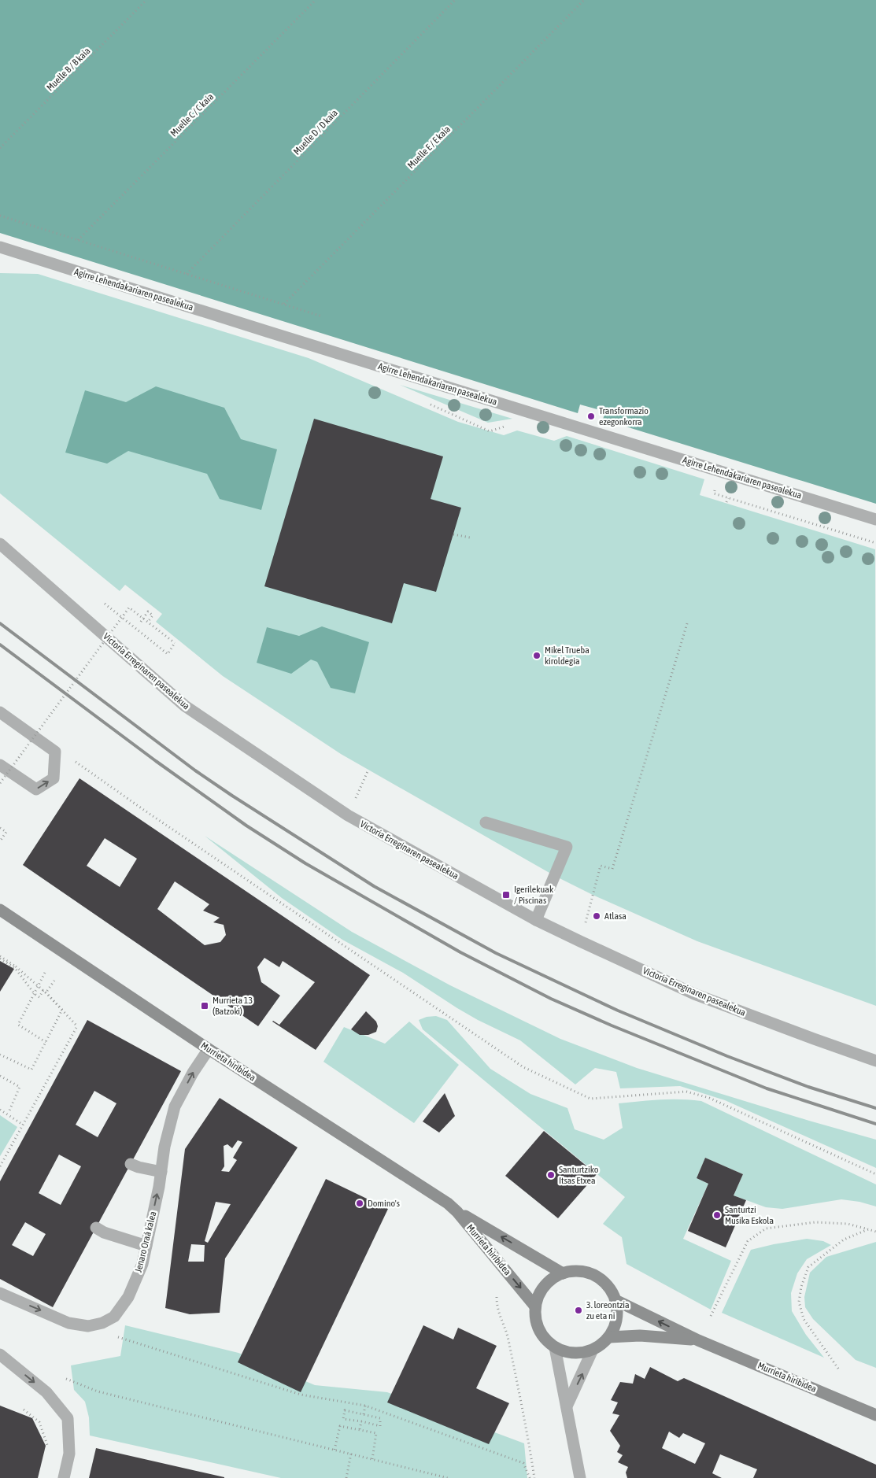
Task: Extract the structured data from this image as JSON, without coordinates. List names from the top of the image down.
{
  "streets": {
    "street": [
      "Agirre Lehendakariaren pasealekua",
      "Victoria Erreginaren pasealekua",
      "Murrieta hiribidea",
      "Jenaro Oraá kalea"
    ],
    "path": [
      "Muelle B / B kaia",
      "Muelle C / C kaia",
      "Muelle D / D kaia",
      "Muelle E / E kaia"
    ]
  },
  "crossings": [
    ["Murrieta hiribidea", "Jenaro Oraá kalea"]
  ],
  "places": {
    "other": [
      "Transformazio ezegonkorra",
      "Mikel Trueba kiroldegia",
      "Atlasa",
      "Santurtziko Itsas Etxea",
      "Domino's",
      "Santurtzi Musika Eskola",
      "3. loreontzia zu eta ni"
    ],
    "transit": ["Igerilekuak / Piscinas", "Murrieta 13 (Batzoki)"]
  }
}
